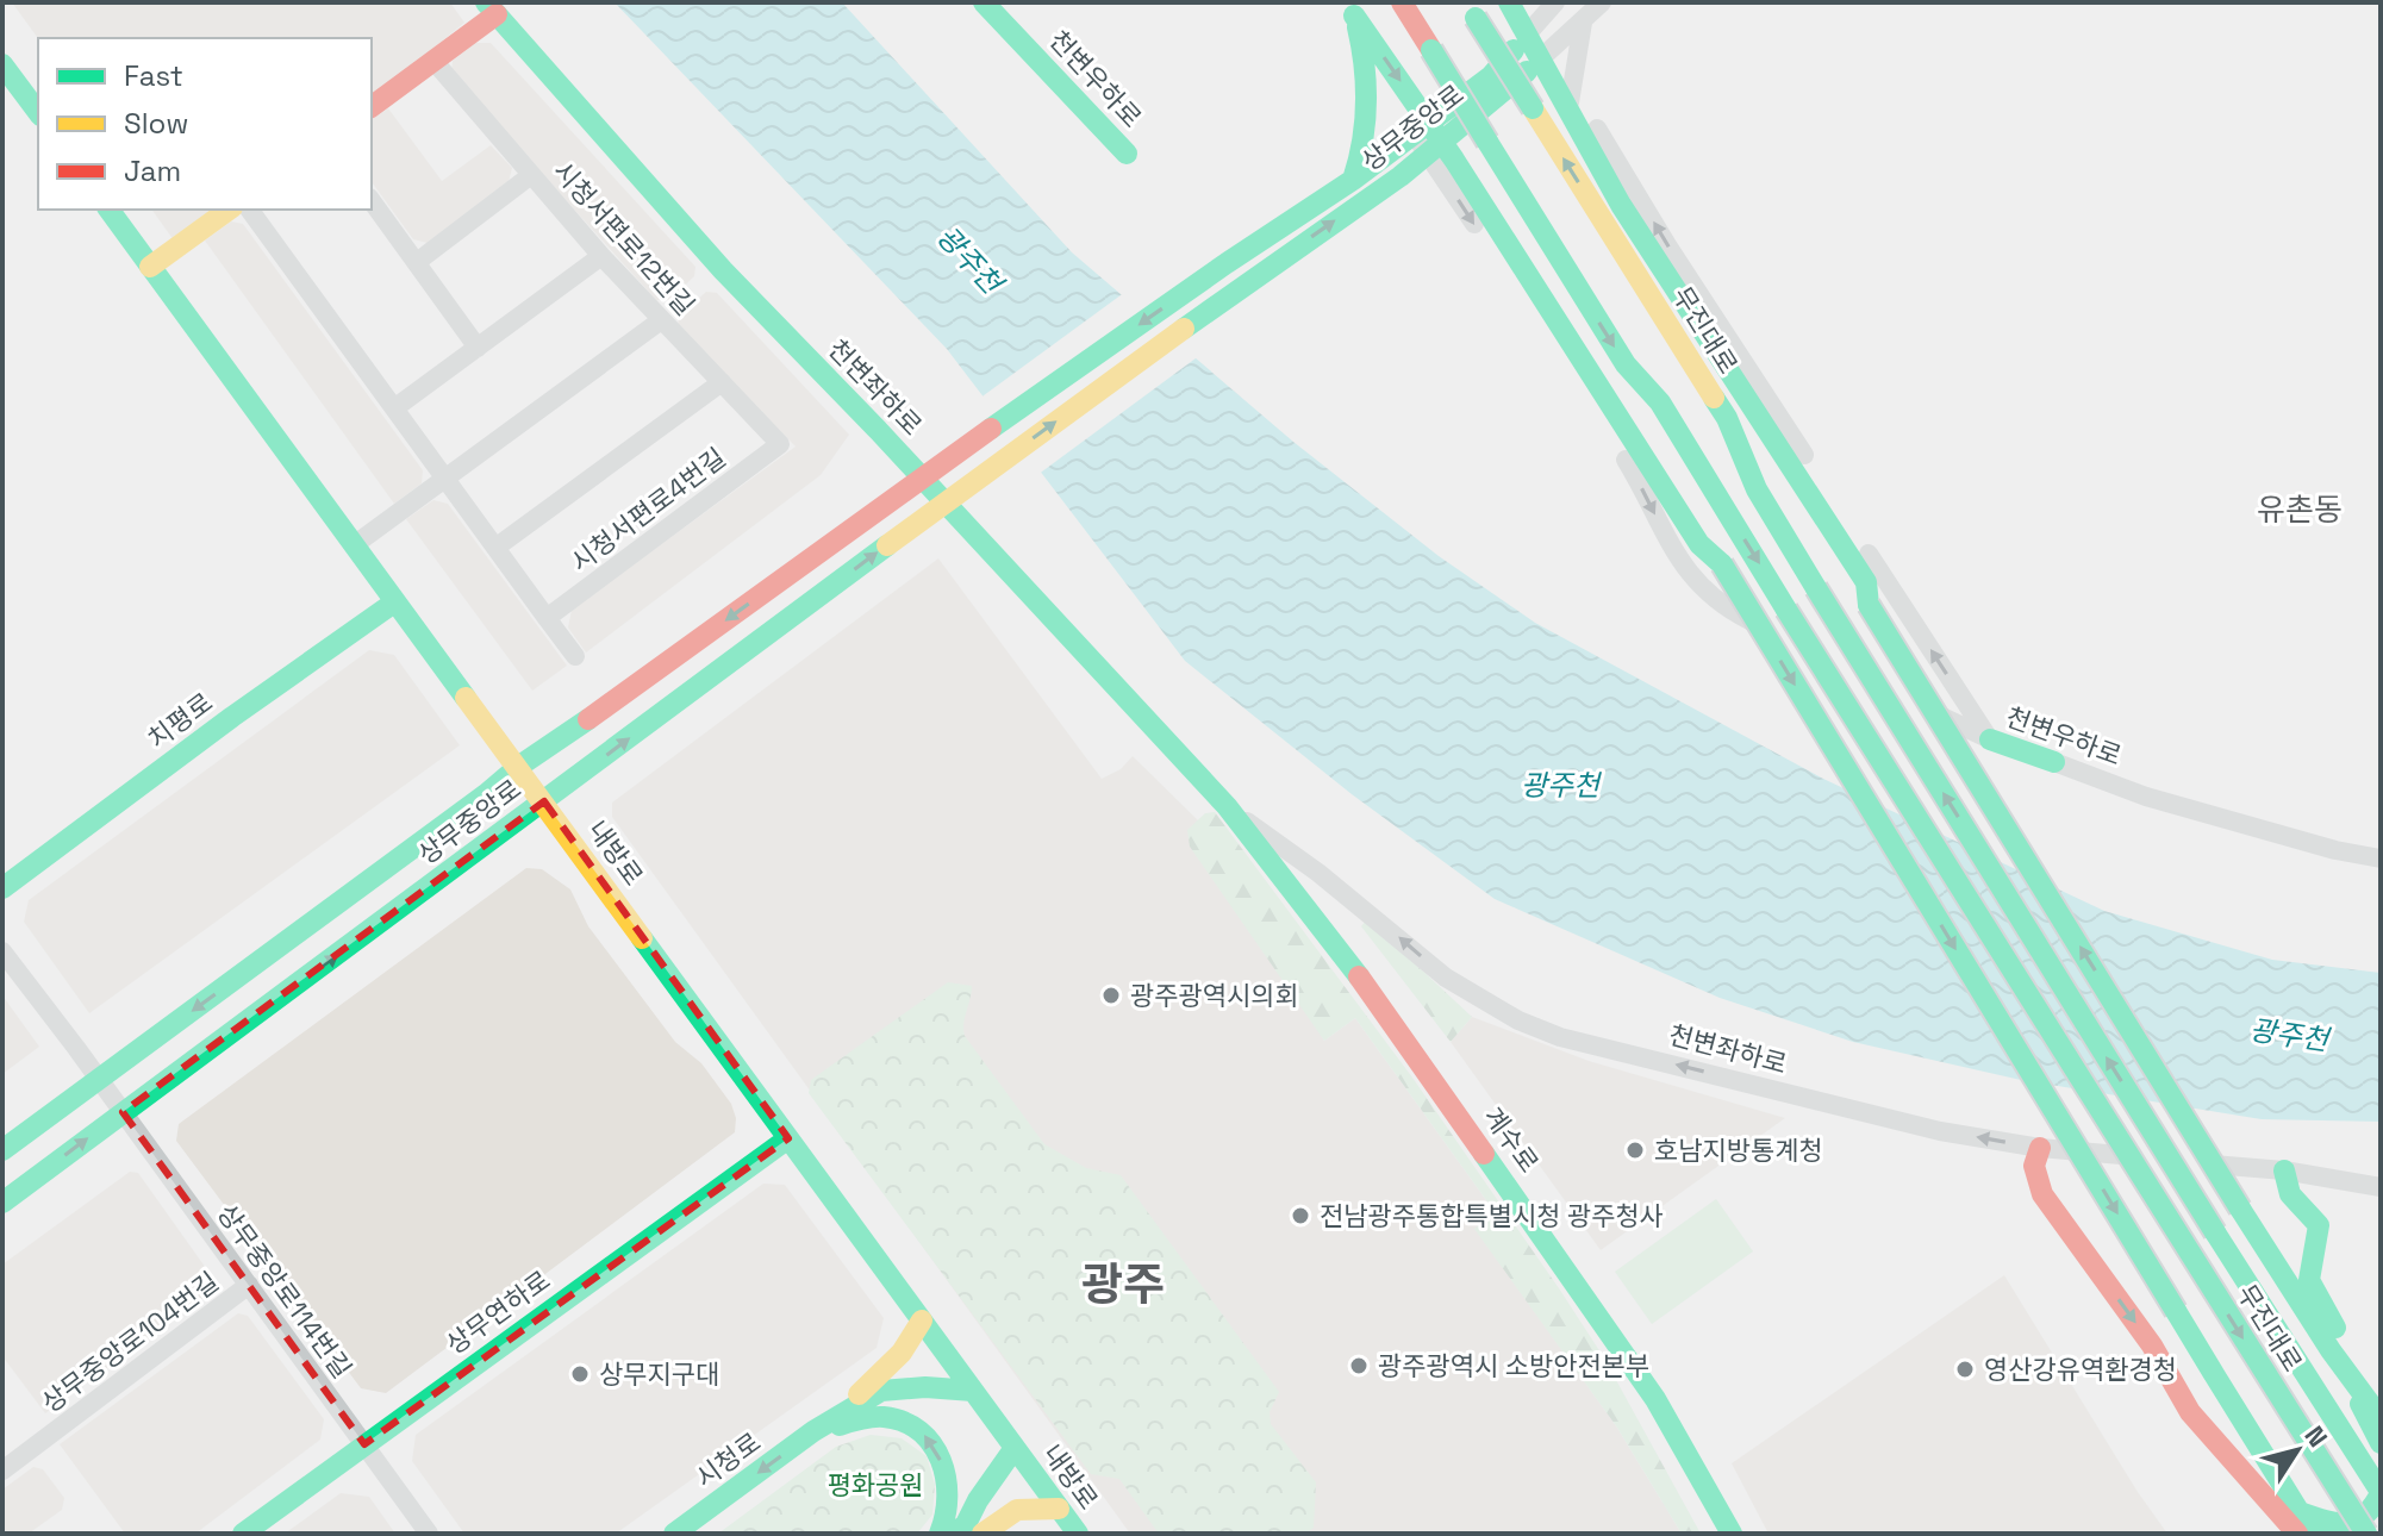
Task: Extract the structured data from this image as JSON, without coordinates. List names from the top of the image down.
{
  "streets": {
    "main road": [
      "천변우하로",
      "상무중앙로",
      "무진대로",
      "천변좌하로",
      "치평로",
      "내방로",
      "계수로",
      "상무연하로",
      "시청로"
    ],
    "street": [
      "시청서편로12번길",
      "시청서편로4번길",
      "상무중앙로114번길",
      "상무중앙로104번길"
    ]
  },
  "crossings": [
    ["천변우하로", "상무중앙로"],
    ["상무중앙로", "천변좌하로"],
    ["상무중앙로", "내방로"],
    ["상무중앙로", "상무중앙로114번길"],
    ["시청서편로12번길", "시청서편로4번길"],
    ["천변좌하로", "계수로"],
    ["치평로", "내방로"],
    ["내방로", "상무연하로"],
    ["내방로", "시청로"],
    ["상무중앙로114번길", "상무연하로"],
    ["상무중앙로114번길", "상무중앙로104번길"]
  ],
  "districts": ["유촌동", "광주"],
  "water": ["광주천"],
  "parks": ["평화공원"],
  "places": [
    "광주광역시의회",
    "호남지방통계청",
    "전남광주통합특별시청 광주청사",
    "광주광역시 소방안전본부",
    "영산강유역환경청",
    "상무지구대"
  ],
  "legend": ["Fast", "Slow", "Jam"],
  "north": "top right"
}
